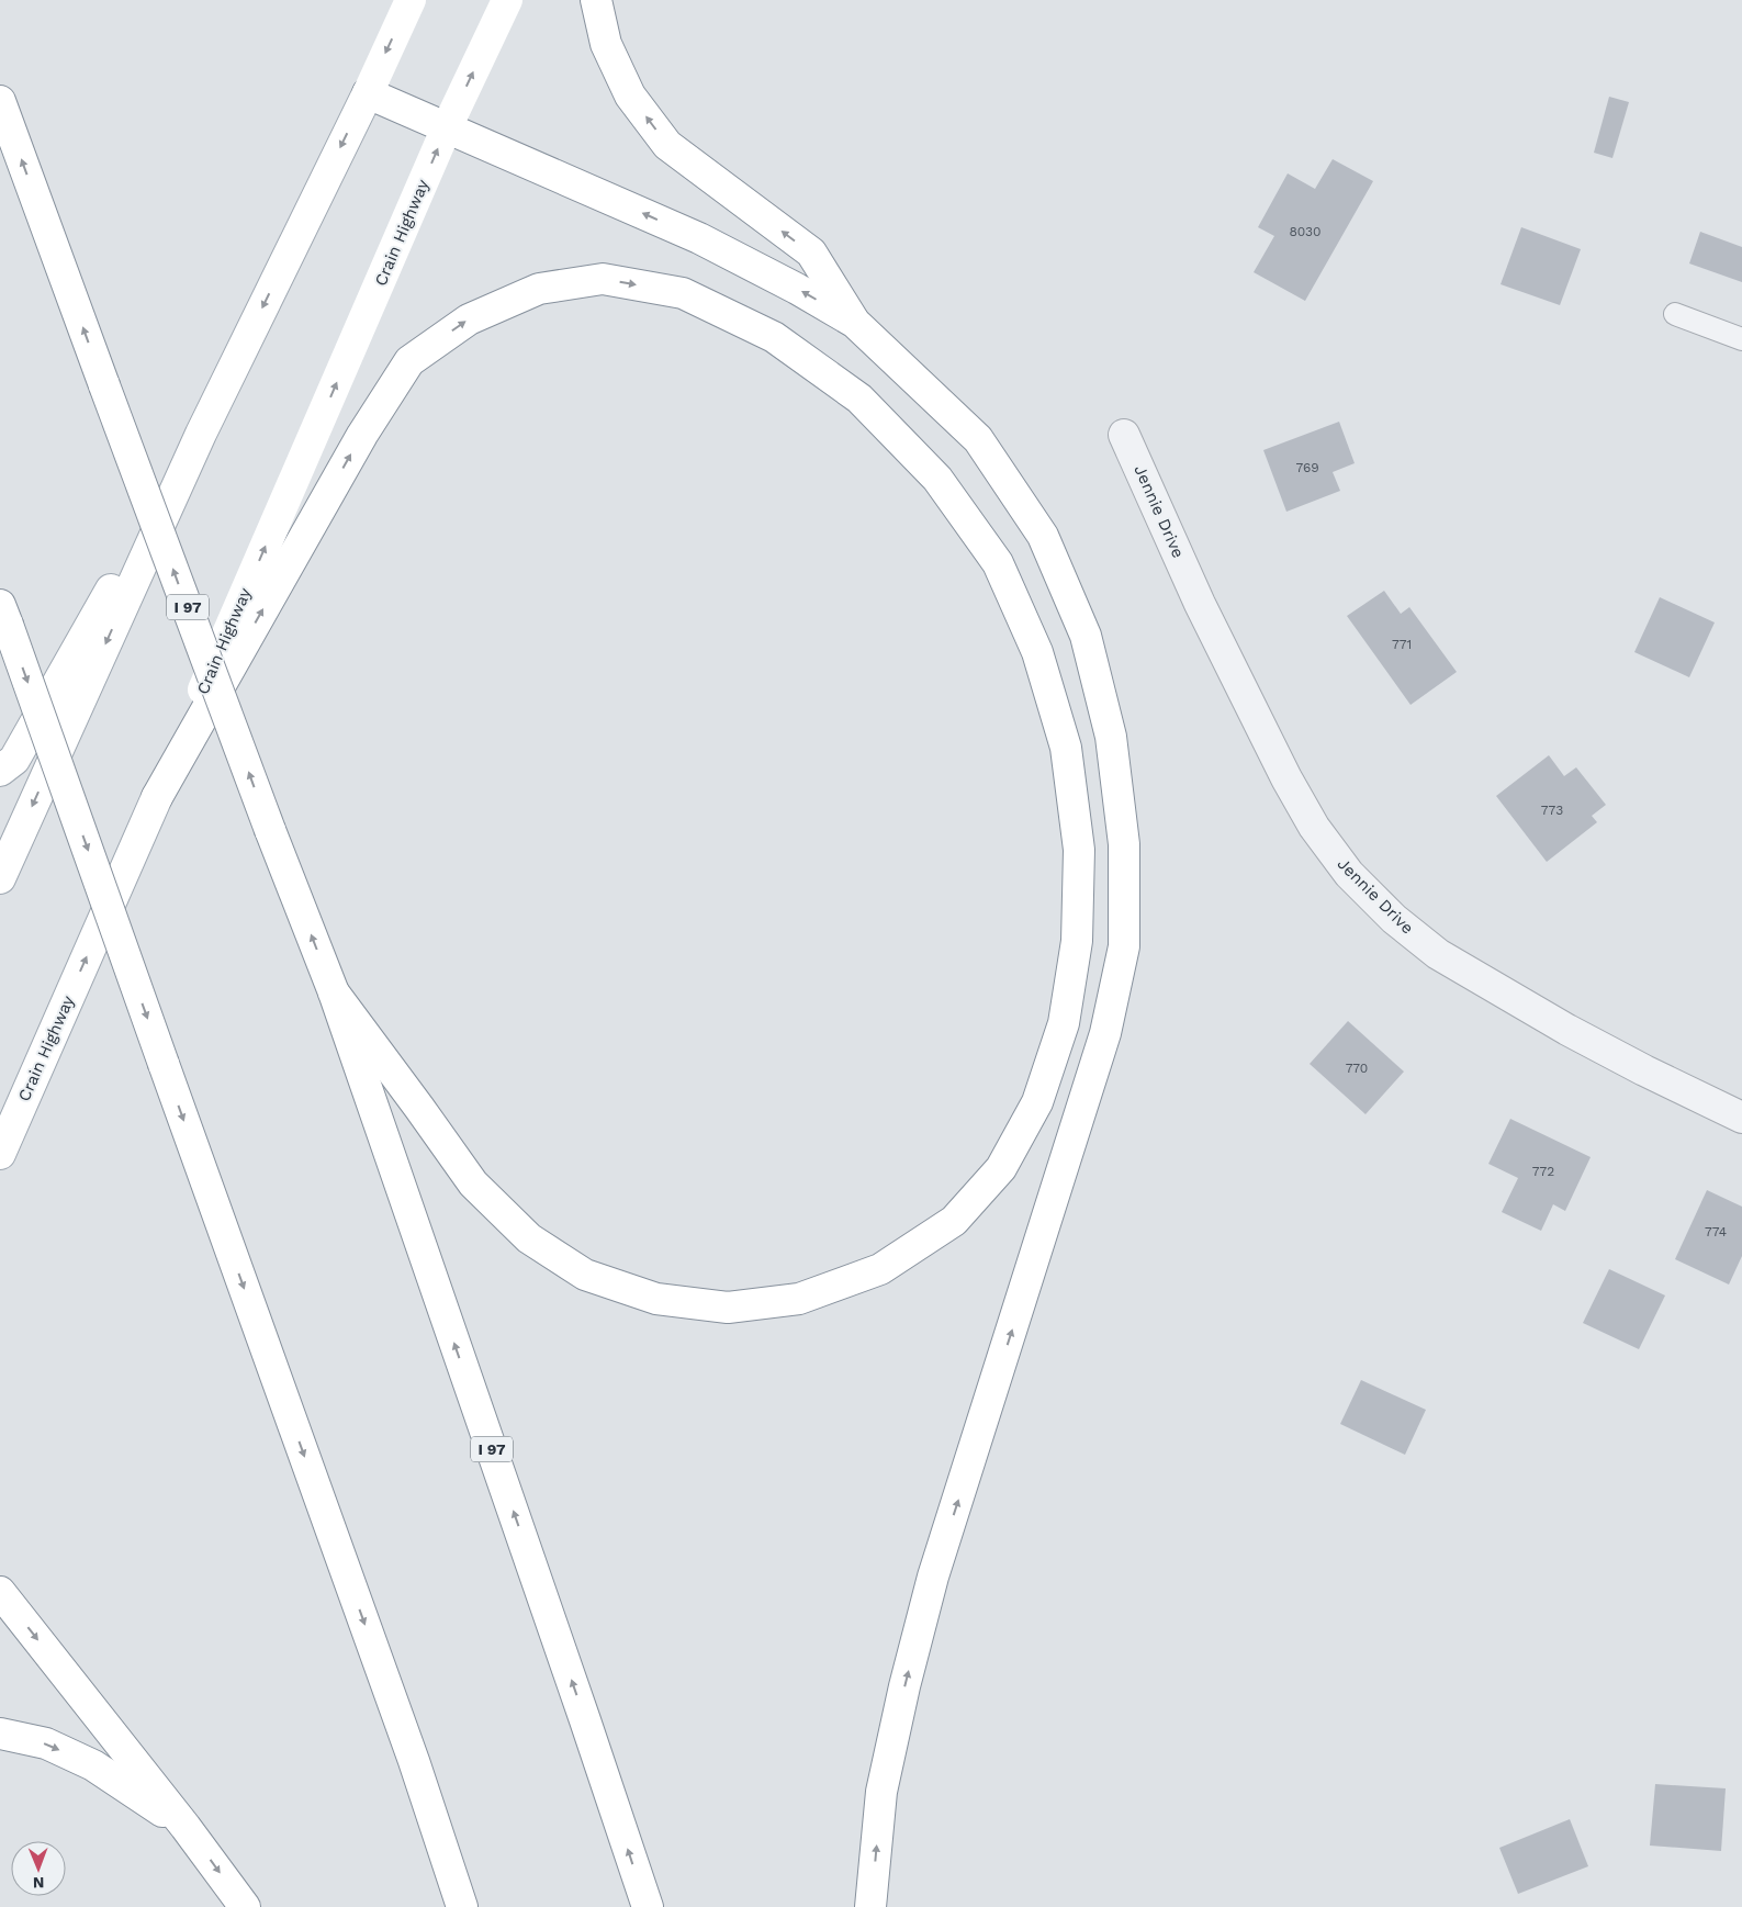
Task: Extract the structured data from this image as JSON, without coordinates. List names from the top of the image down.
{
  "streets": {
    "main road": ["Crain Highway", "I 97"],
    "street": ["Jennie Drive"]
  },
  "house_numbers": [
    "8030",
    "769",
    "771",
    "773",
    "770",
    "772",
    "774"
  ],
  "north": "bottom"
}
